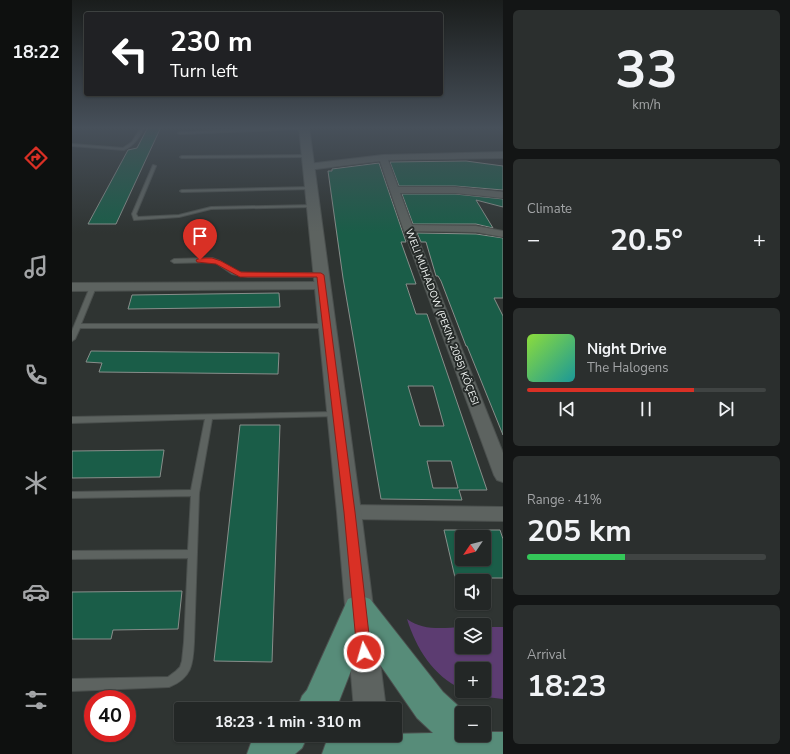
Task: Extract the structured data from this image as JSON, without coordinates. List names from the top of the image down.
{
  "streets": {
    "street": ["WELI MUHADOW (PEKIN, 2085) KÖÇESI"]
  },
  "north": "bottom left",
  "page": {
    "tabs": "18:22",
    "tile": [
      ["33", "km/h"],
      "Climate",
      ["Range · 41%", "205 km"],
      ["Arrival", "18:23"]
    ],
    "turn": ["230 m", "Turn left"],
    "heat": ["−", "20.5°", "+"],
    "song": ["Night Drive", "The Halogens"],
    "map_buttons": ["+", "−"],
    "limit": "40",
    "trip": "18:23 · 1 min · 310 m"
  }
}
